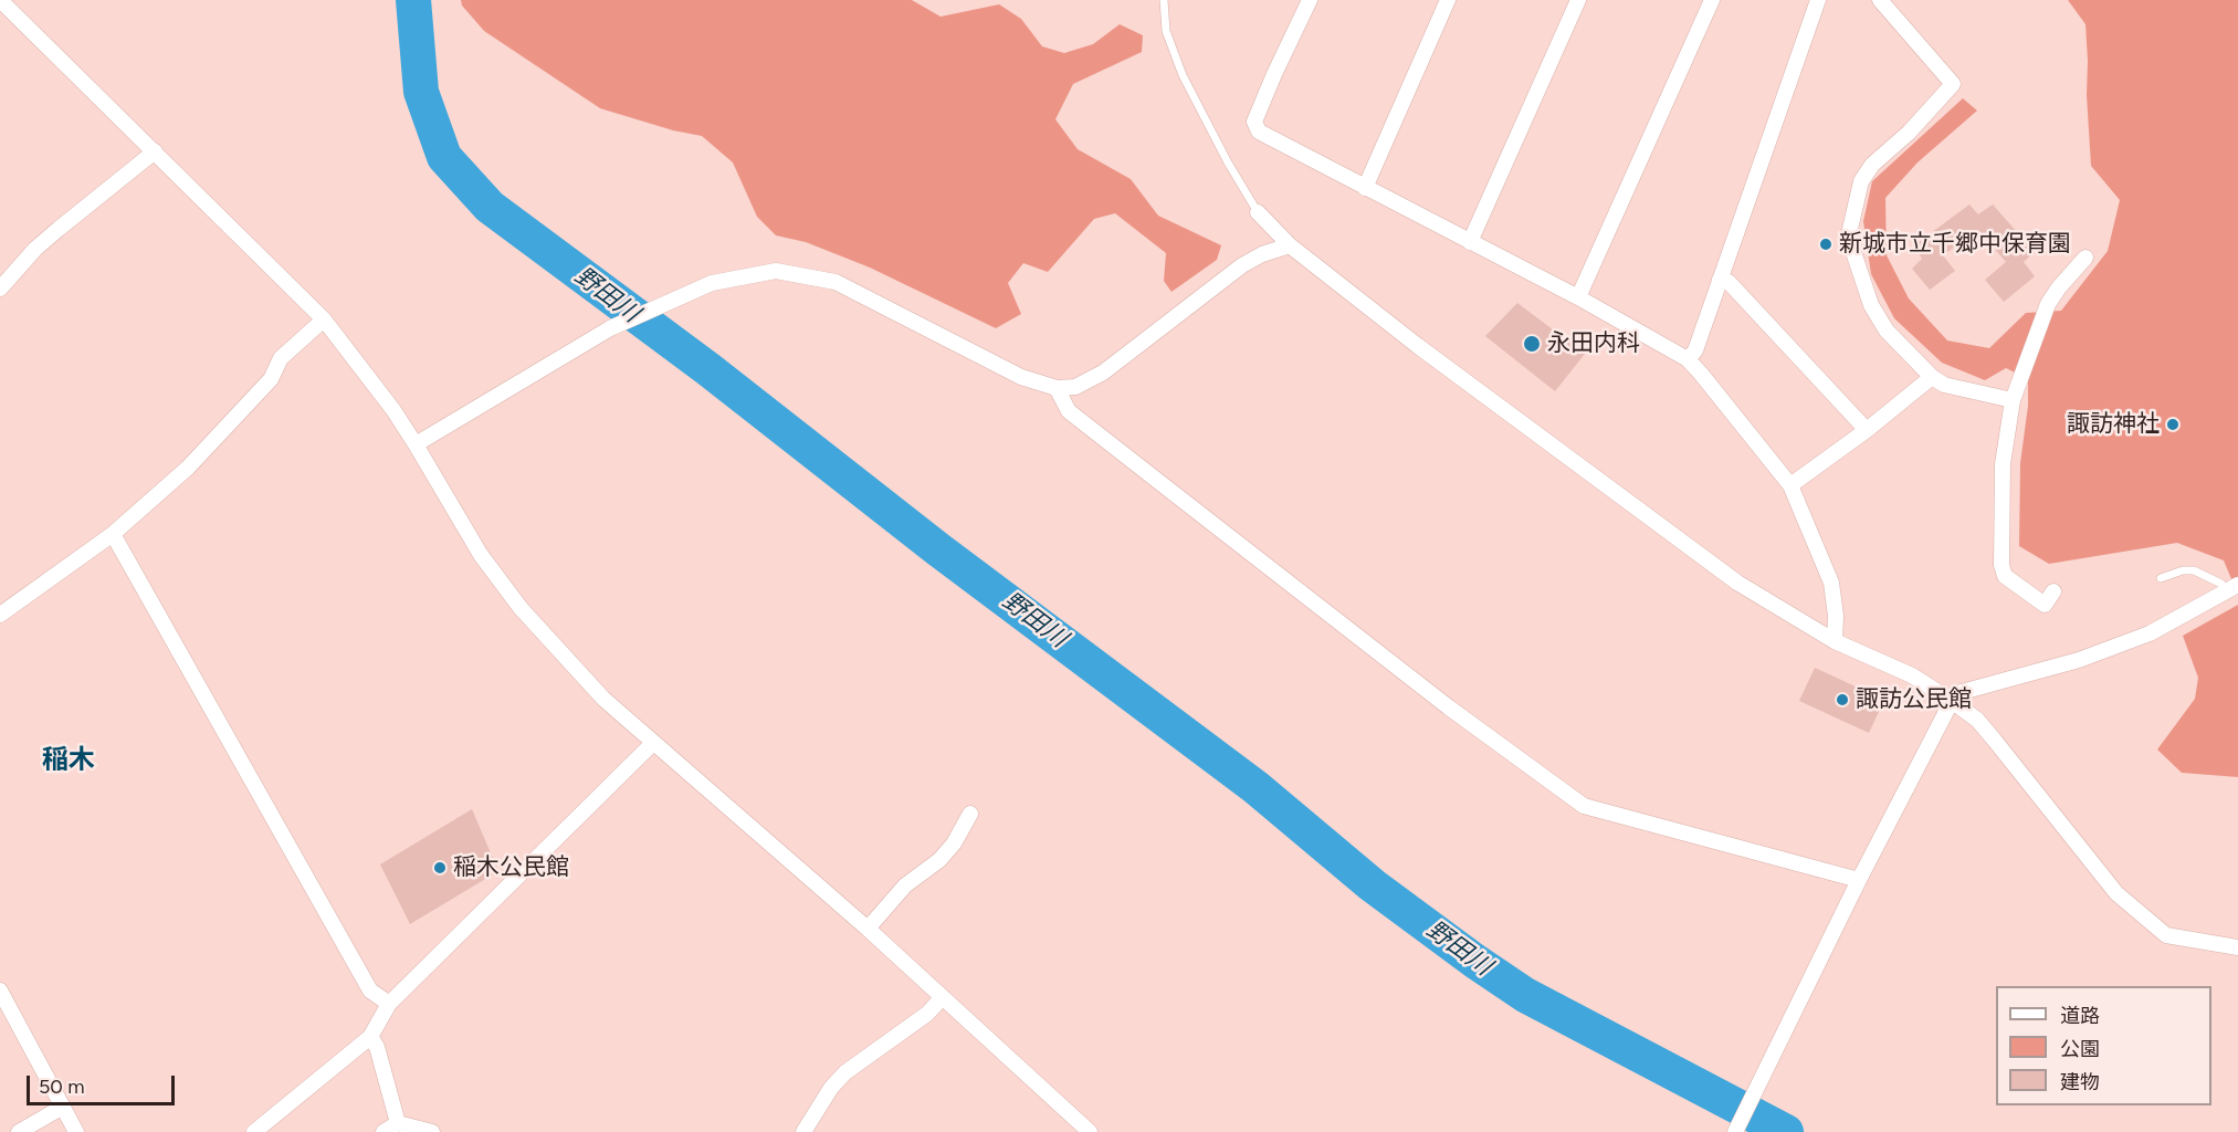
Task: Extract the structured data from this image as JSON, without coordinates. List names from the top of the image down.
{
  "districts": ["稲木"],
  "water": ["野田川"],
  "places": [
    "新城市立千郷中保育園",
    "永田内科",
    "諏訪神社",
    "諏訪公民館",
    "稲木公民館"
  ],
  "legend": ["道路", "公園", "建物"],
  "scale_bar": "50 m"
}
